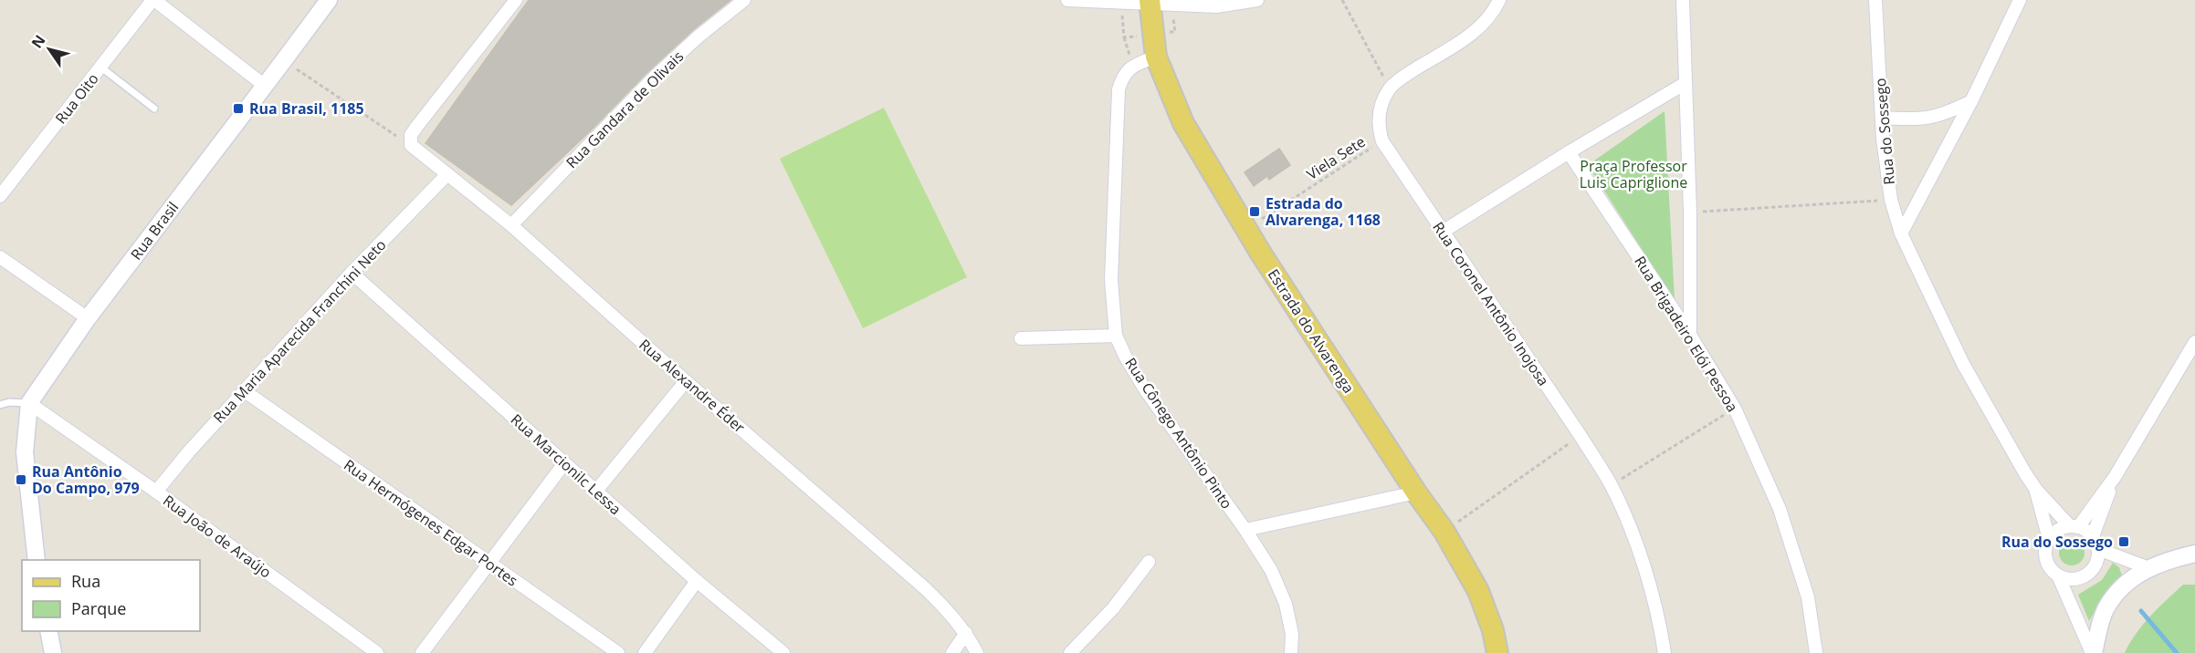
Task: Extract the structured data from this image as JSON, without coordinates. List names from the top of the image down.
{
  "streets": {
    "main road": ["Estrada do Alvarenga"],
    "street": [
      "Rua Oito",
      "Rua Gandara de Olivais",
      "Rua do Sossego",
      "Rua Brasil",
      "Rua Coronel Antônio Inojosa",
      "Rua Maria Aparecida Franchini Neto",
      "Rua Brigadeiro Elói Pessoa",
      "Rua Alexandre Éder",
      "Rua Cônego Antônio Pinto",
      "Rua Marcionilc Lessa",
      "Rua Hermógenes Edgar Portes",
      "Rua João de Araújo"
    ],
    "path": ["Viela Sete"]
  },
  "crossings": [
    ["Rua Gandara de Olivais", "Rua Alexandre Éder"],
    ["Viela Sete", "Rua Coronel Antônio Inojosa"],
    ["Viela Sete", "Estrada do Alvarenga"],
    ["Rua Brasil", "Rua João de Araújo"],
    ["Rua Maria Aparecida Franchini Neto", "Rua Alexandre Éder"],
    ["Rua Maria Aparecida Franchini Neto", "Rua Marcionilc Lessa"],
    ["Rua Maria Aparecida Franchini Neto", "Rua Hermógenes Edgar Portes"],
    ["Rua Maria Aparecida Franchini Neto", "Rua João de Araújo"],
    ["Estrada do Alvarenga", "Rua Cônego Antônio Pinto"]
  ],
  "parks": ["Praça Professor Luis Capriglione"],
  "places": {
    "transit": [
      "Rua Brasil, 1185",
      "Estrada do Alvarenga, 1168",
      "Rua Antônio Do Campo, 979",
      "Rua do Sossego"
    ]
  },
  "legend": ["Rua", "Parque"],
  "north": "top left"
}
